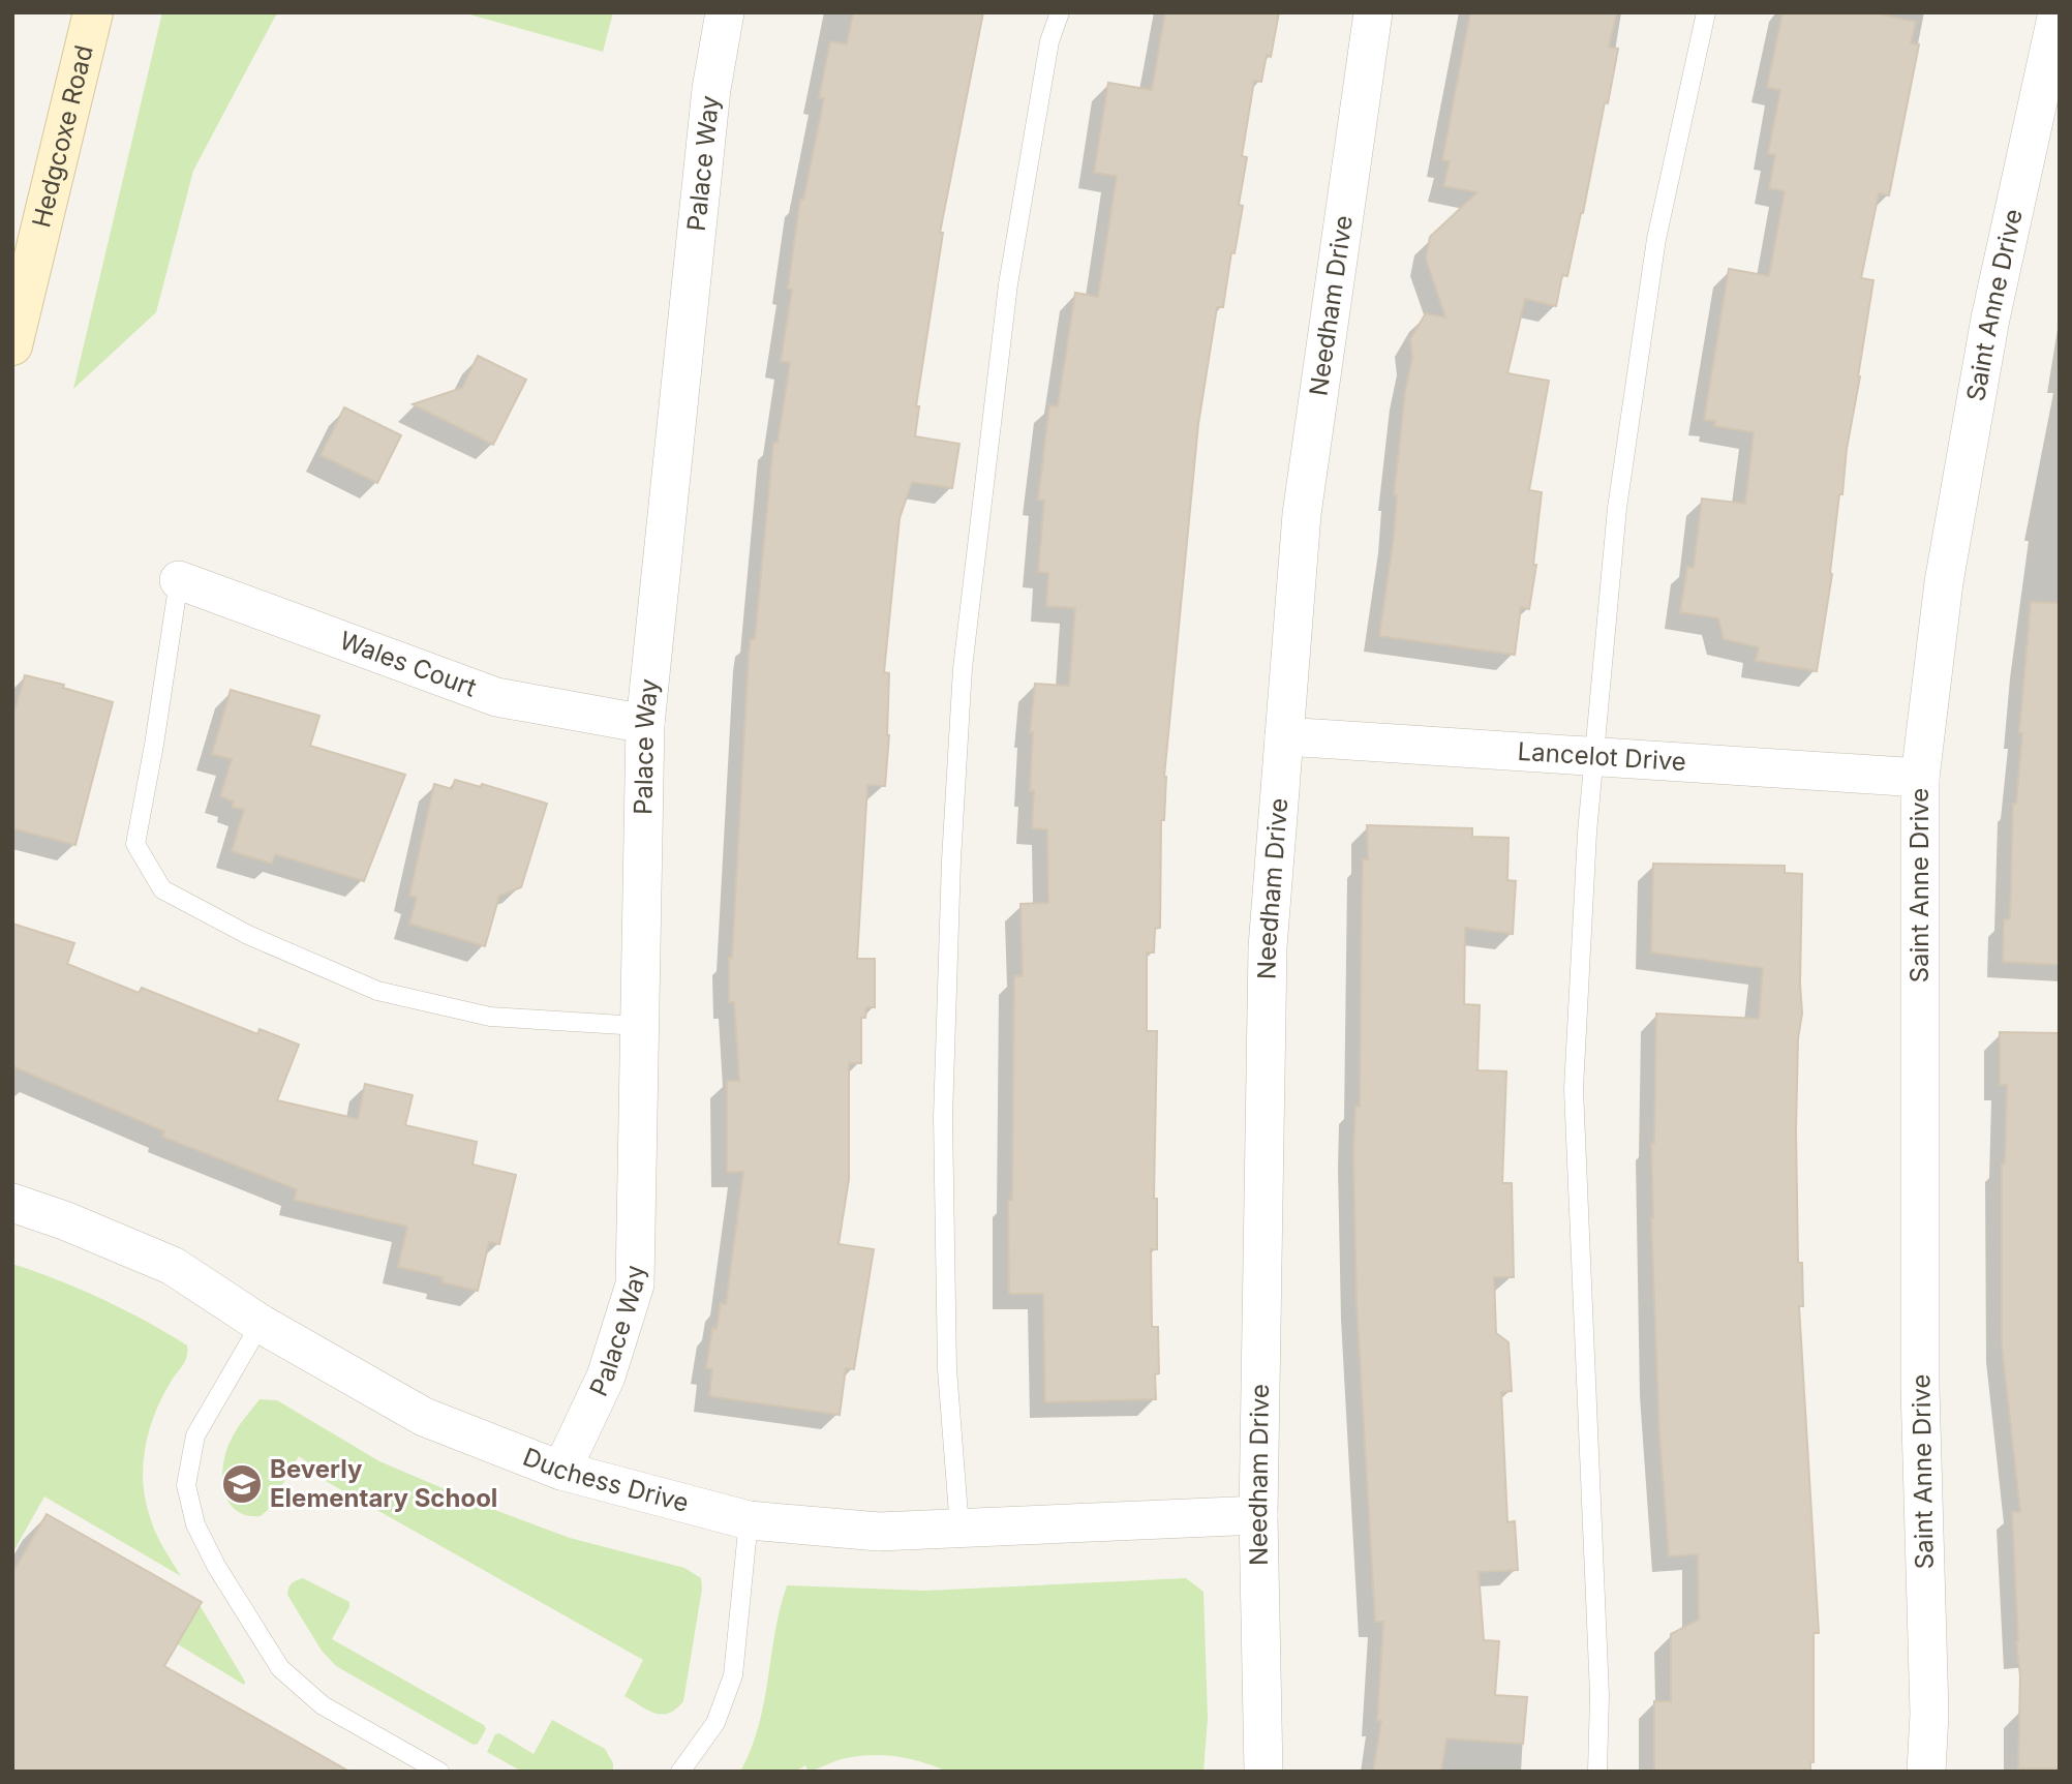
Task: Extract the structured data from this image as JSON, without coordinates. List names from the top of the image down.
{
  "streets": {
    "main road": ["Hedgcoxe Road"],
    "street": [
      "Palace Way",
      "Saint Anne Drive",
      "Needham Drive",
      "Wales Court",
      "Lancelot Drive",
      "Duchess Drive"
    ]
  },
  "crossings": [
    ["Palace Way", "Wales Court"],
    ["Palace Way", "Duchess Drive"],
    ["Saint Anne Drive", "Lancelot Drive"],
    ["Needham Drive", "Lancelot Drive"],
    ["Needham Drive", "Duchess Drive"]
  ],
  "places": {
    "school or university": ["Beverly Elementary School"]
  }
}
